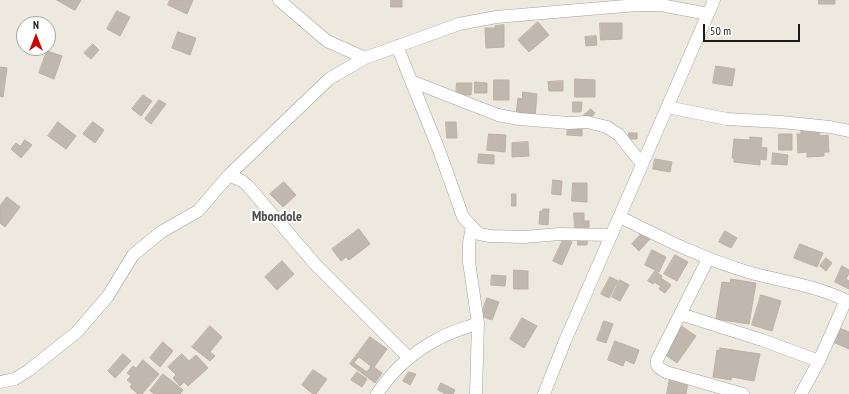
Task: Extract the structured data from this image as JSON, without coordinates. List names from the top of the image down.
{
  "districts": ["Mbondole"],
  "scale_bar": "50 m",
  "north": "top"
}
